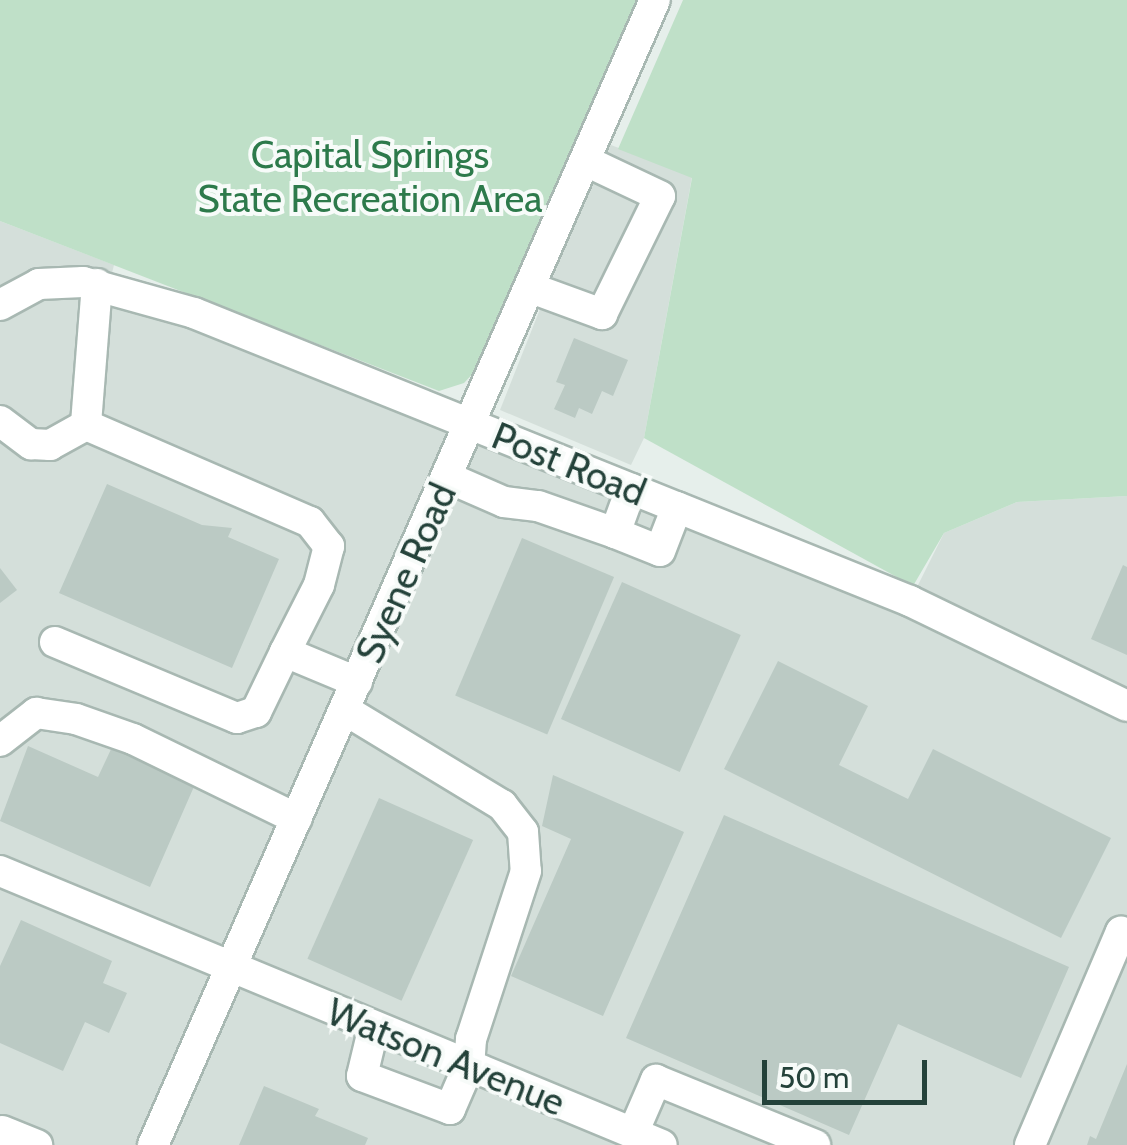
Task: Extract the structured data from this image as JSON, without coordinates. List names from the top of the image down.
{
  "streets": {
    "street": ["Post Road", "Syene Road", "Watson Avenue"]
  },
  "crossings": [
    ["Post Road", "Syene Road"],
    ["Syene Road", "Watson Avenue"]
  ],
  "parks": ["Capital Springs State Recreation Area"],
  "scale_bar": "50 m"
}
